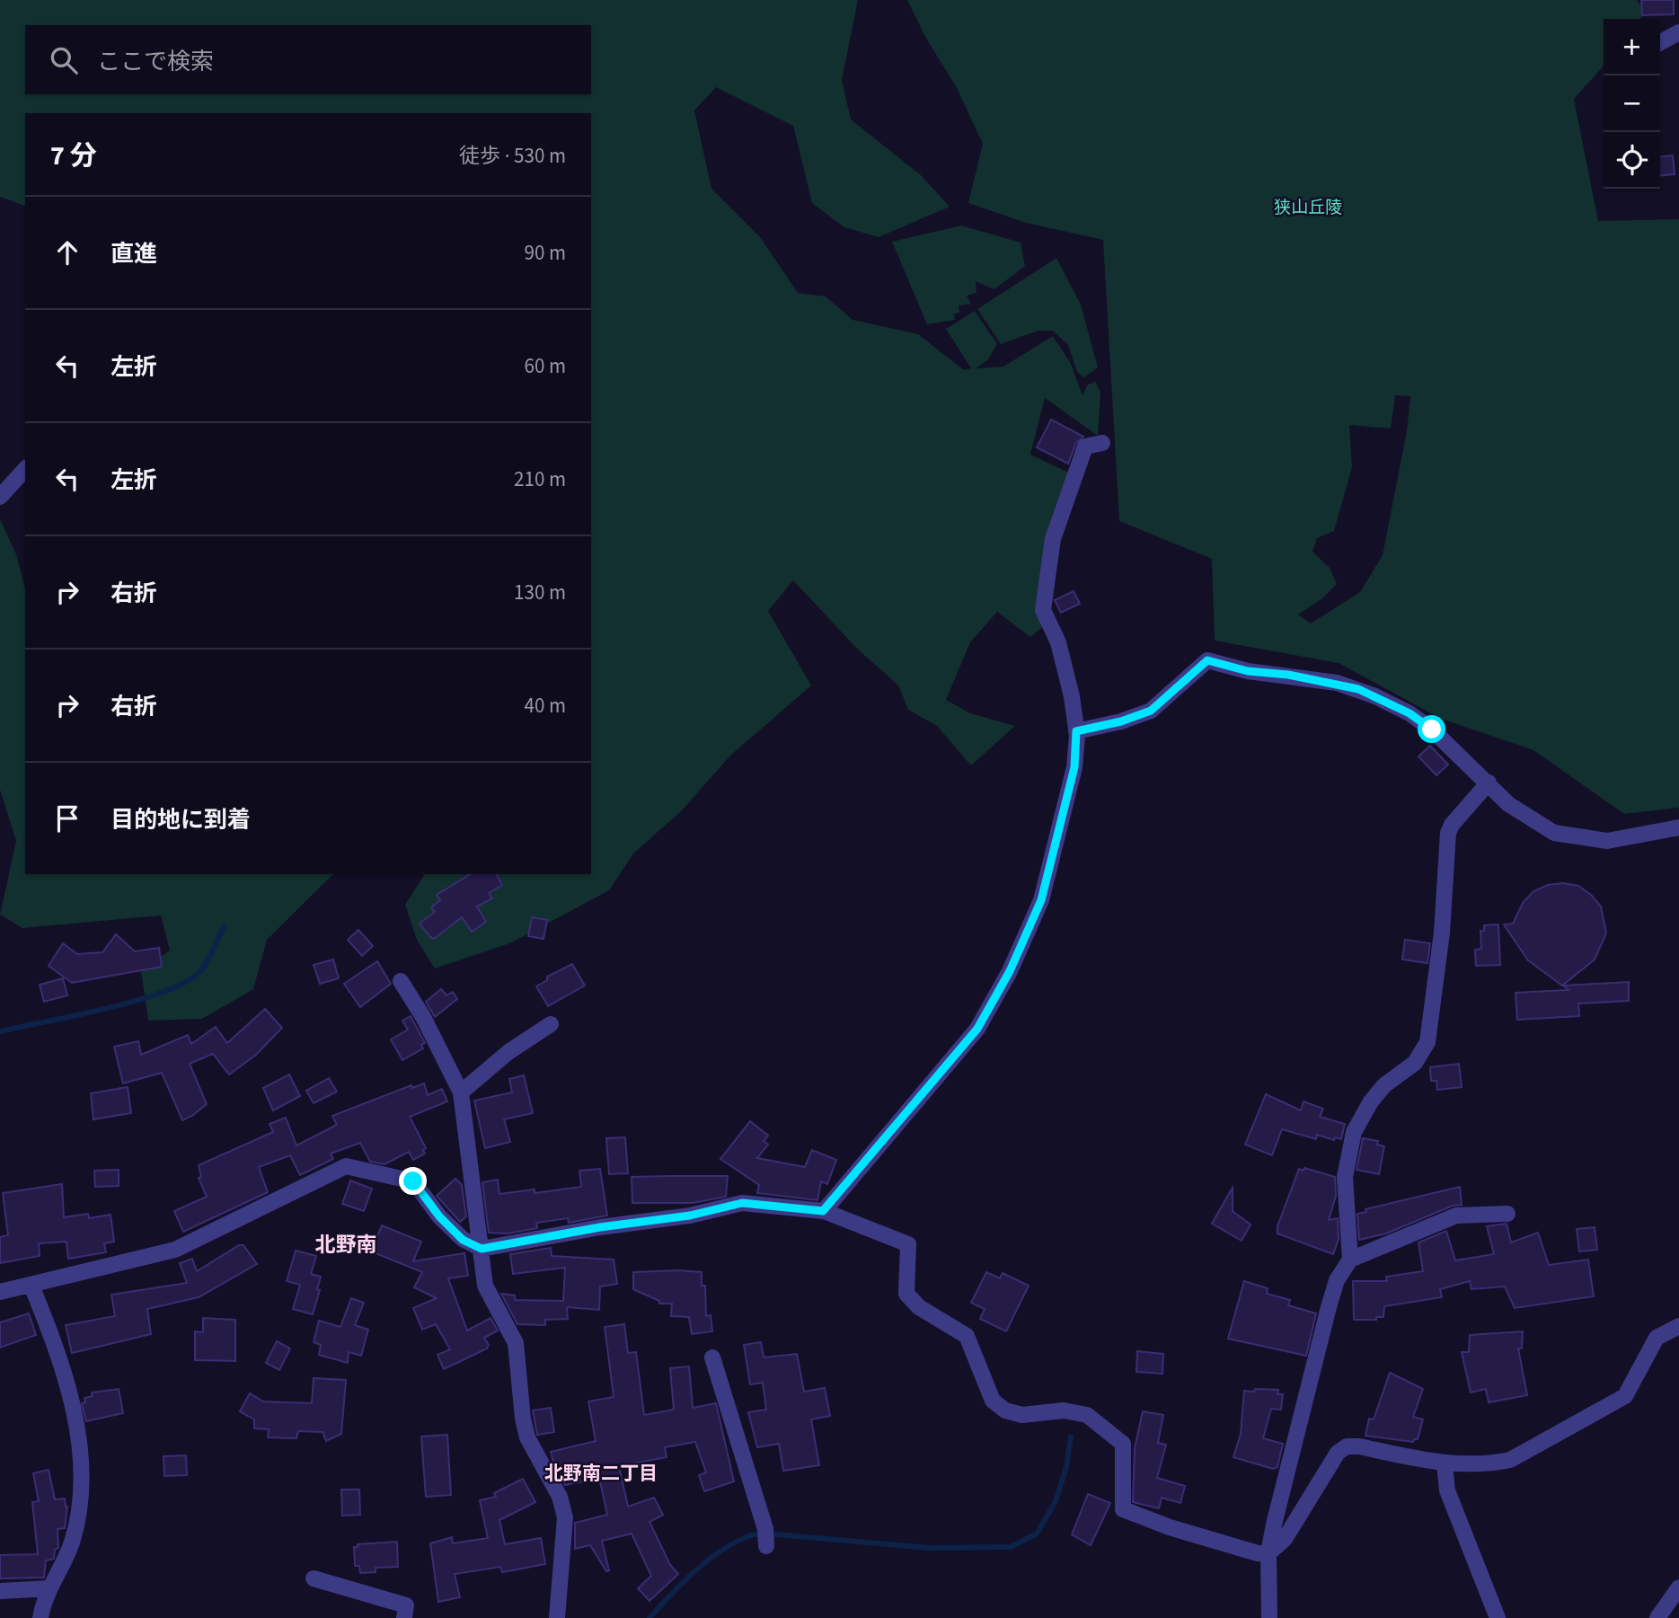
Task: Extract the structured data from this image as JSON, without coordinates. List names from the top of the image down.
{
  "districts": ["北野南", "北野南二丁目"],
  "parks": ["狭山丘陵"],
  "page": {
    "map_buttons": ["+", "−"],
    "search": "ここで検索",
    "heading": ["7 分", "徒歩 · 530 m"],
    "list": [
      ["直進", "90 m"],
      ["左折", "60 m"],
      ["左折", "210 m"],
      ["右折", "130 m"],
      ["右折", "40 m"],
      "目的地に到着"
    ]
  }
}
